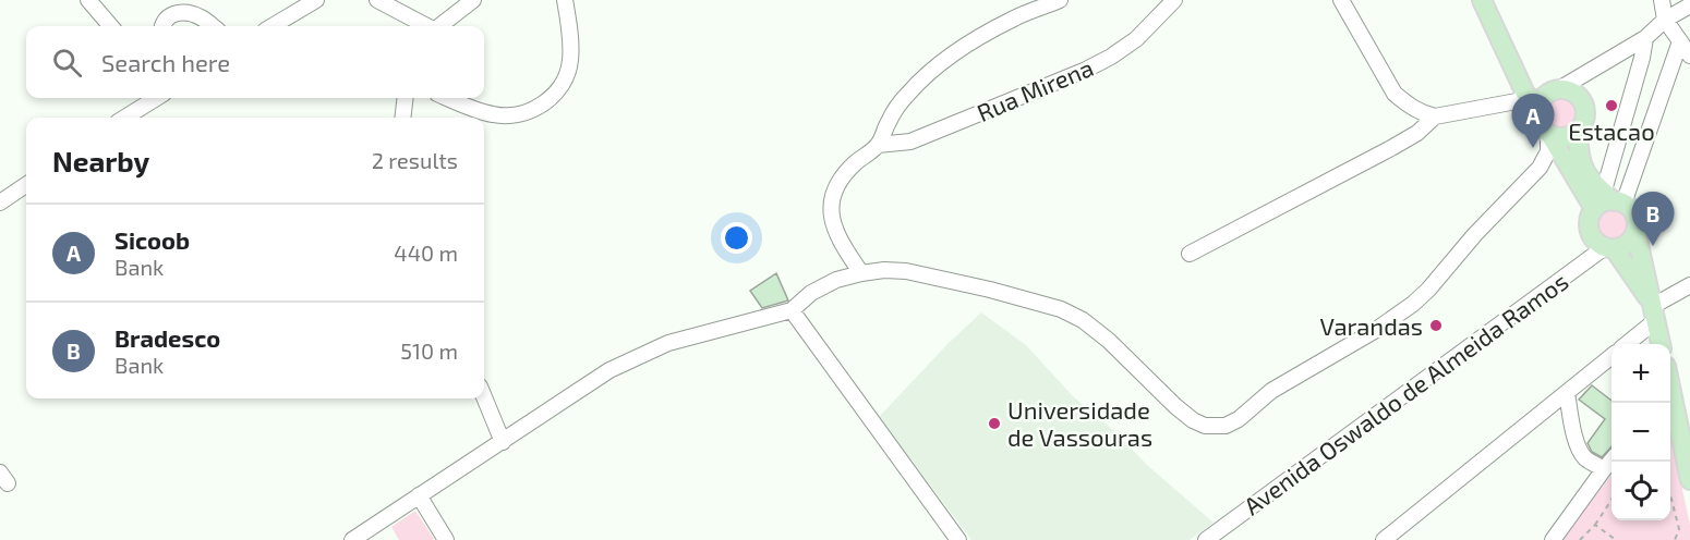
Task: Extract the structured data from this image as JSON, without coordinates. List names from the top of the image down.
{
  "streets": {
    "street": ["Rua Mirena", "Avenida Oswaldo de Almeida Ramos"]
  },
  "places": ["Estacao", "Varandas", "Universidade de Vassouras"],
  "page": {
    "search": "Search here",
    "pins": ["A", "B"],
    "heading": ["Nearby", "2 results"],
    "list": [
      {
        "mark": "A",
        "name": "Sicoob",
        "note": "Bank",
        "value": "440 m"
      },
      {
        "mark": "B",
        "name": "Bradesco",
        "note": "Bank",
        "value": "510 m"
      }
    ],
    "map_buttons": ["+", "−"]
  }
}
